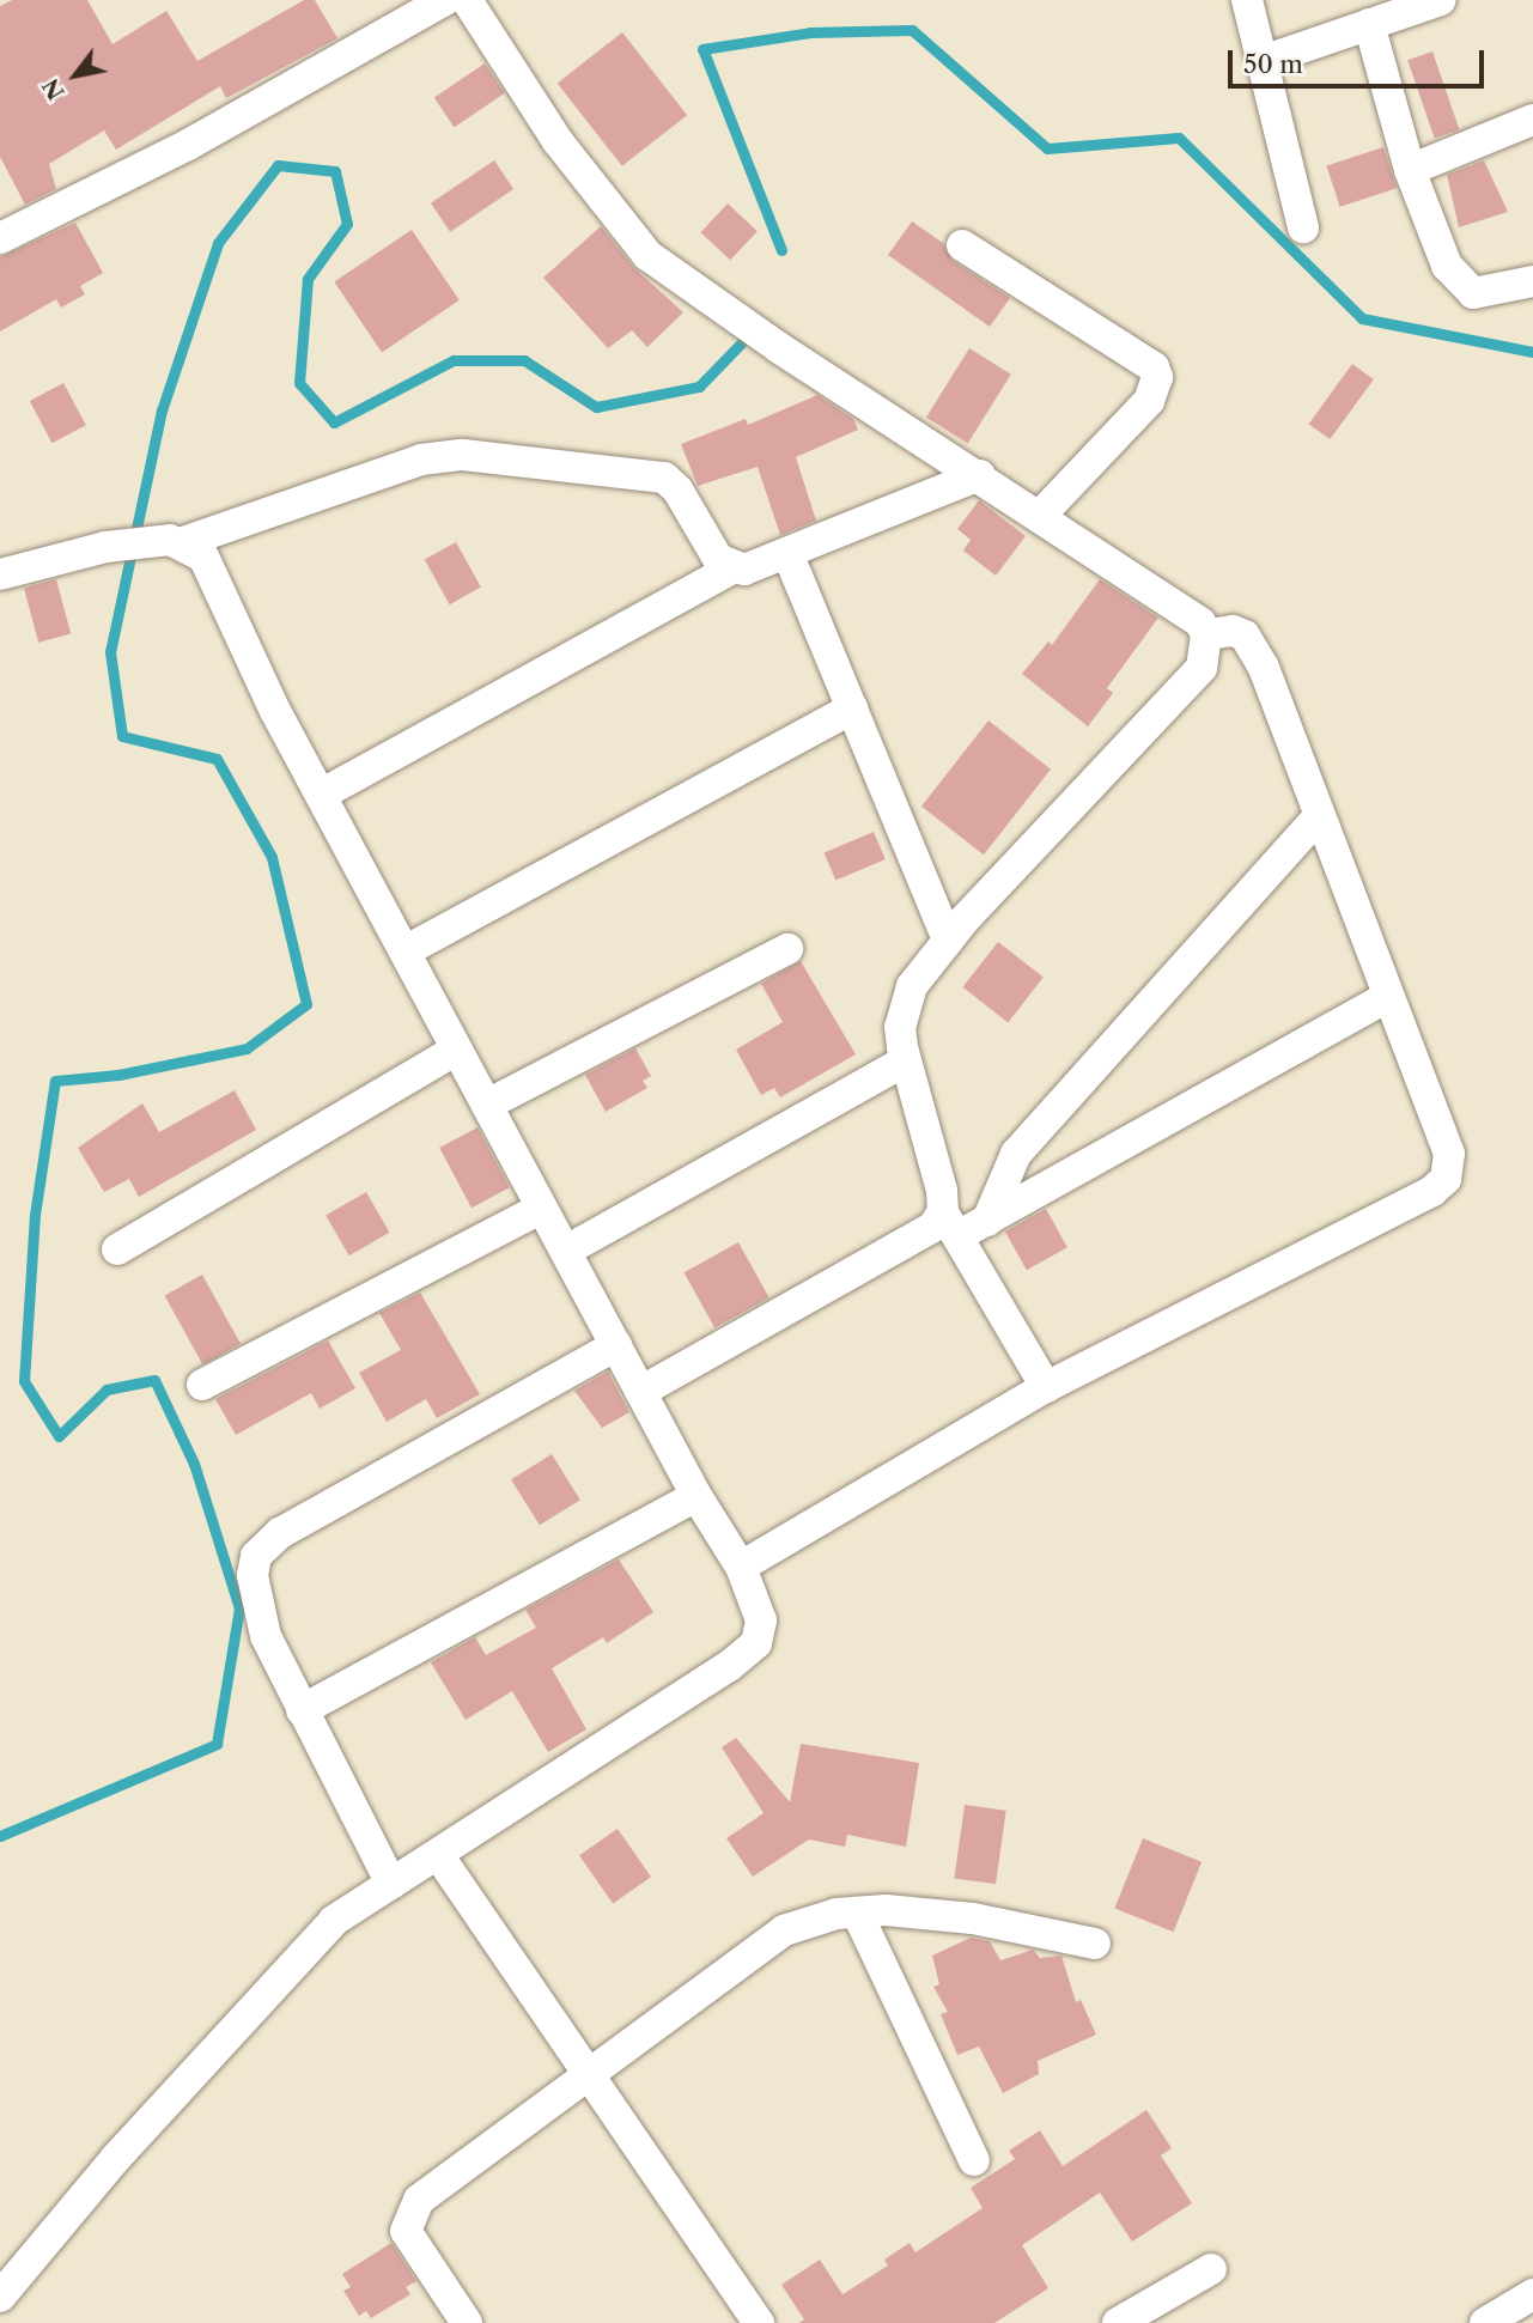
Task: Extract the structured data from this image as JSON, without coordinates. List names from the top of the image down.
{
  "scale_bar": "50 m",
  "north": "bottom left"
}
